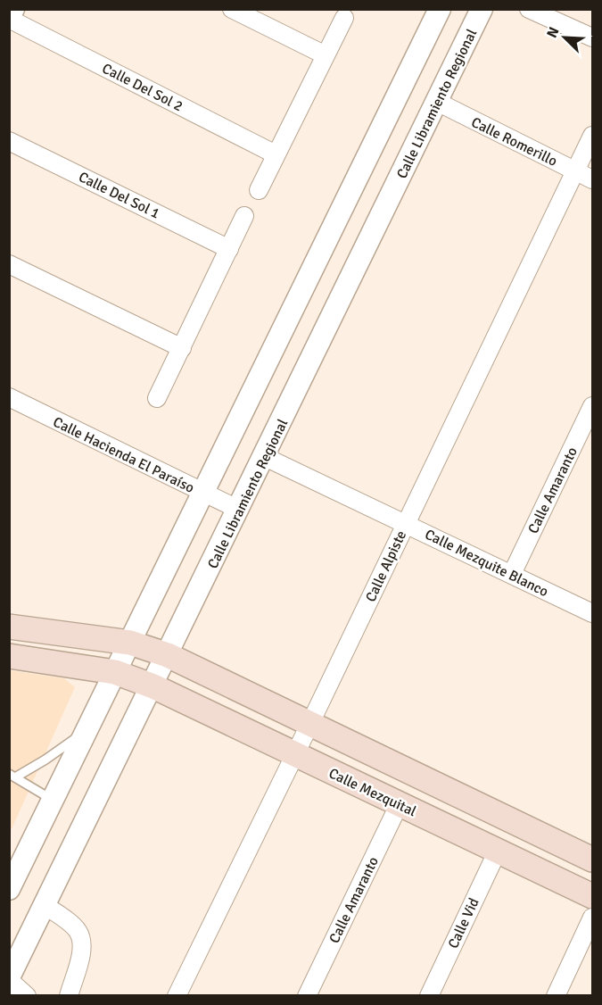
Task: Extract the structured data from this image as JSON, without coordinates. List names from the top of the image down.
{
  "streets": {
    "main road": ["Calle Mezquital"],
    "street": [
      "Calle Del Sol 2",
      "Calle Libramiento Regional",
      "Calle Romerillo",
      "Calle Del Sol 1",
      "Calle Hacienda El Paraíso",
      "Calle Amaranto",
      "Calle Mezquite Blanco",
      "Calle Alpiste",
      "Calle Vid"
    ]
  },
  "crossings": [
    ["Calle Libramiento Regional", "Calle Romerillo"],
    ["Calle Libramiento Regional", "Calle Hacienda El Paraíso"],
    ["Calle Libramiento Regional", "Calle Mezquite Blanco"],
    ["Calle Libramiento Regional", "Calle Mezquital"],
    ["Calle Romerillo", "Calle Alpiste"],
    ["Calle Amaranto", "Calle Mezquite Blanco"],
    ["Calle Amaranto", "Calle Mezquital"],
    ["Calle Mezquite Blanco", "Calle Alpiste"],
    ["Calle Alpiste", "Calle Mezquital"],
    ["Calle Mezquital", "Calle Vid"]
  ],
  "north": "top left"
}
